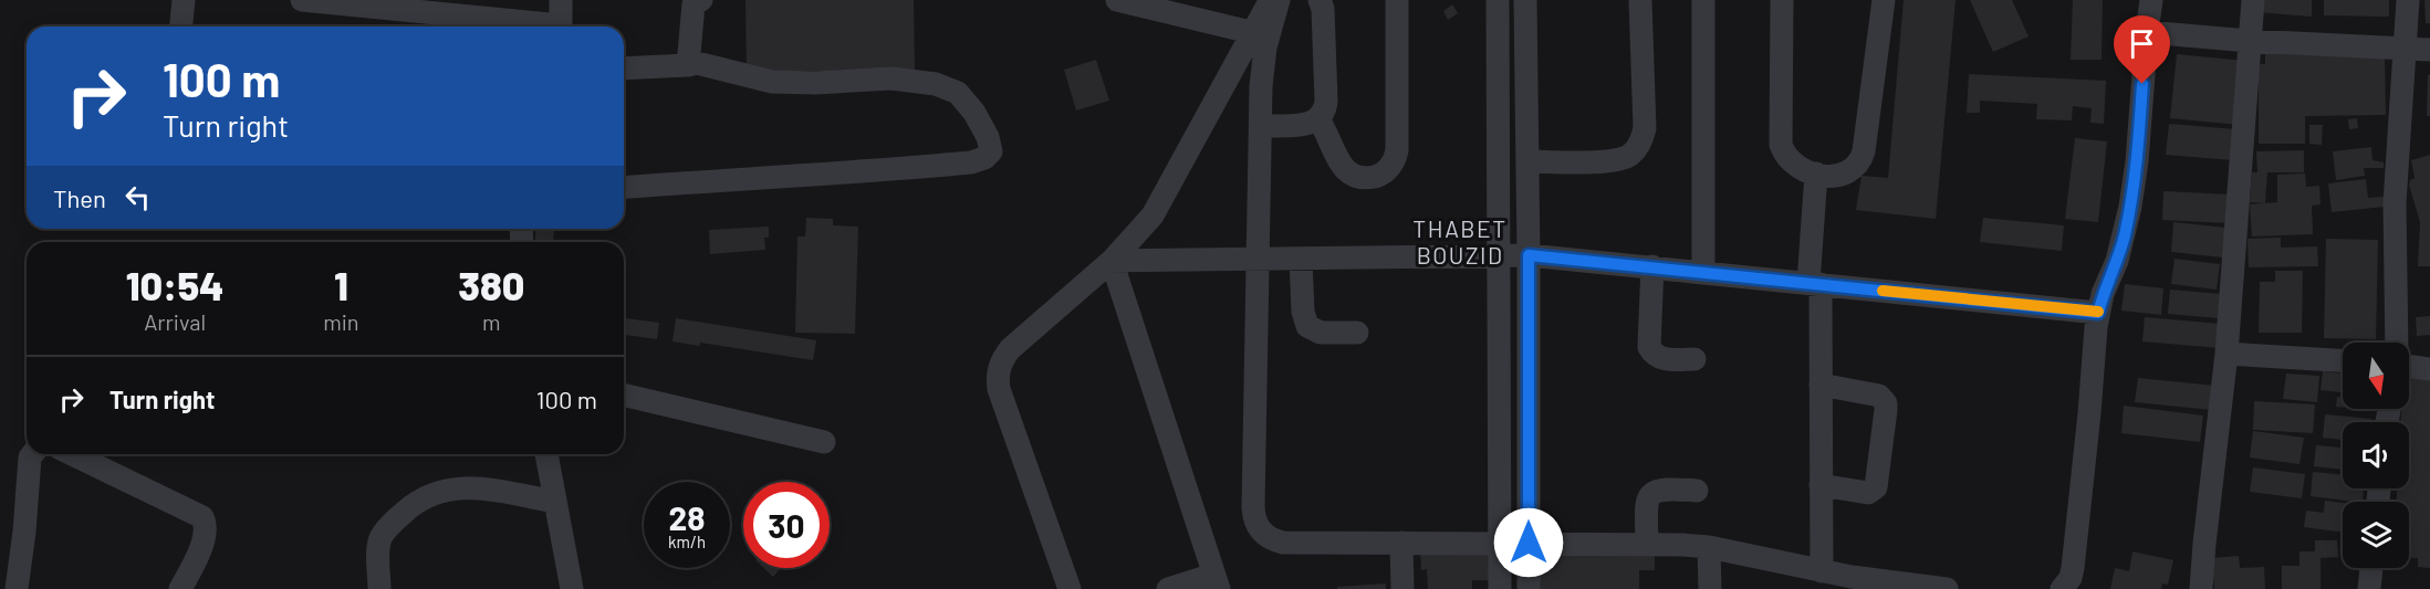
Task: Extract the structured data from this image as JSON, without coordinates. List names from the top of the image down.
{
  "districts": ["THABET BOUZID"],
  "north": "bottom",
  "page": {
    "turn": ["100 m", "Turn right"],
    "then": "Then",
    "eta": [
      "10:54",
      "Arrival",
      "1",
      "min",
      "380",
      "m"
    ],
    "list": [
      {
        "name": "Turn right",
        "value": "100 m"
      }
    ],
    "speed": "28 km/h",
    "limit": "30"
  }
}
